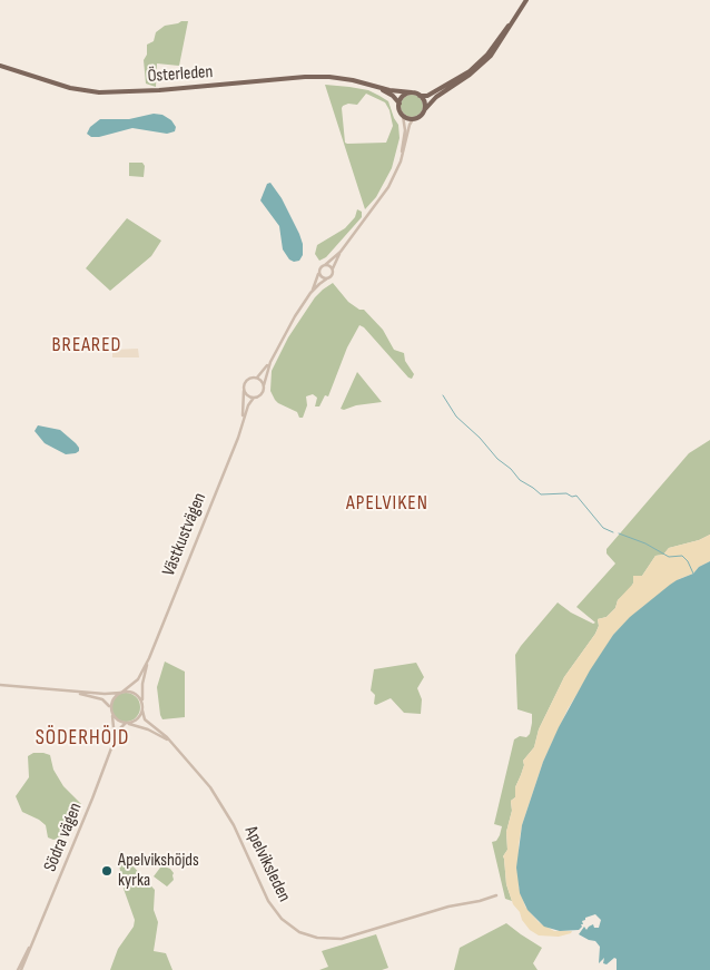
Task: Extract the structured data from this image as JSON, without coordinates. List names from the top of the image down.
{
  "streets": {
    "main road": ["Österleden"],
    "street": ["Västkustvägen", "Södra vägen", "Apelviksleden"]
  },
  "crossings": [
    ["Västkustvägen", "Södra vägen"],
    ["Västkustvägen", "Apelviksleden"],
    ["Södra vägen", "Apelviksleden"]
  ],
  "districts": ["BREARED", "APELVIKEN", "SÖDERHÖJD"],
  "places": ["Apelvikshöjds kyrka"]
}
